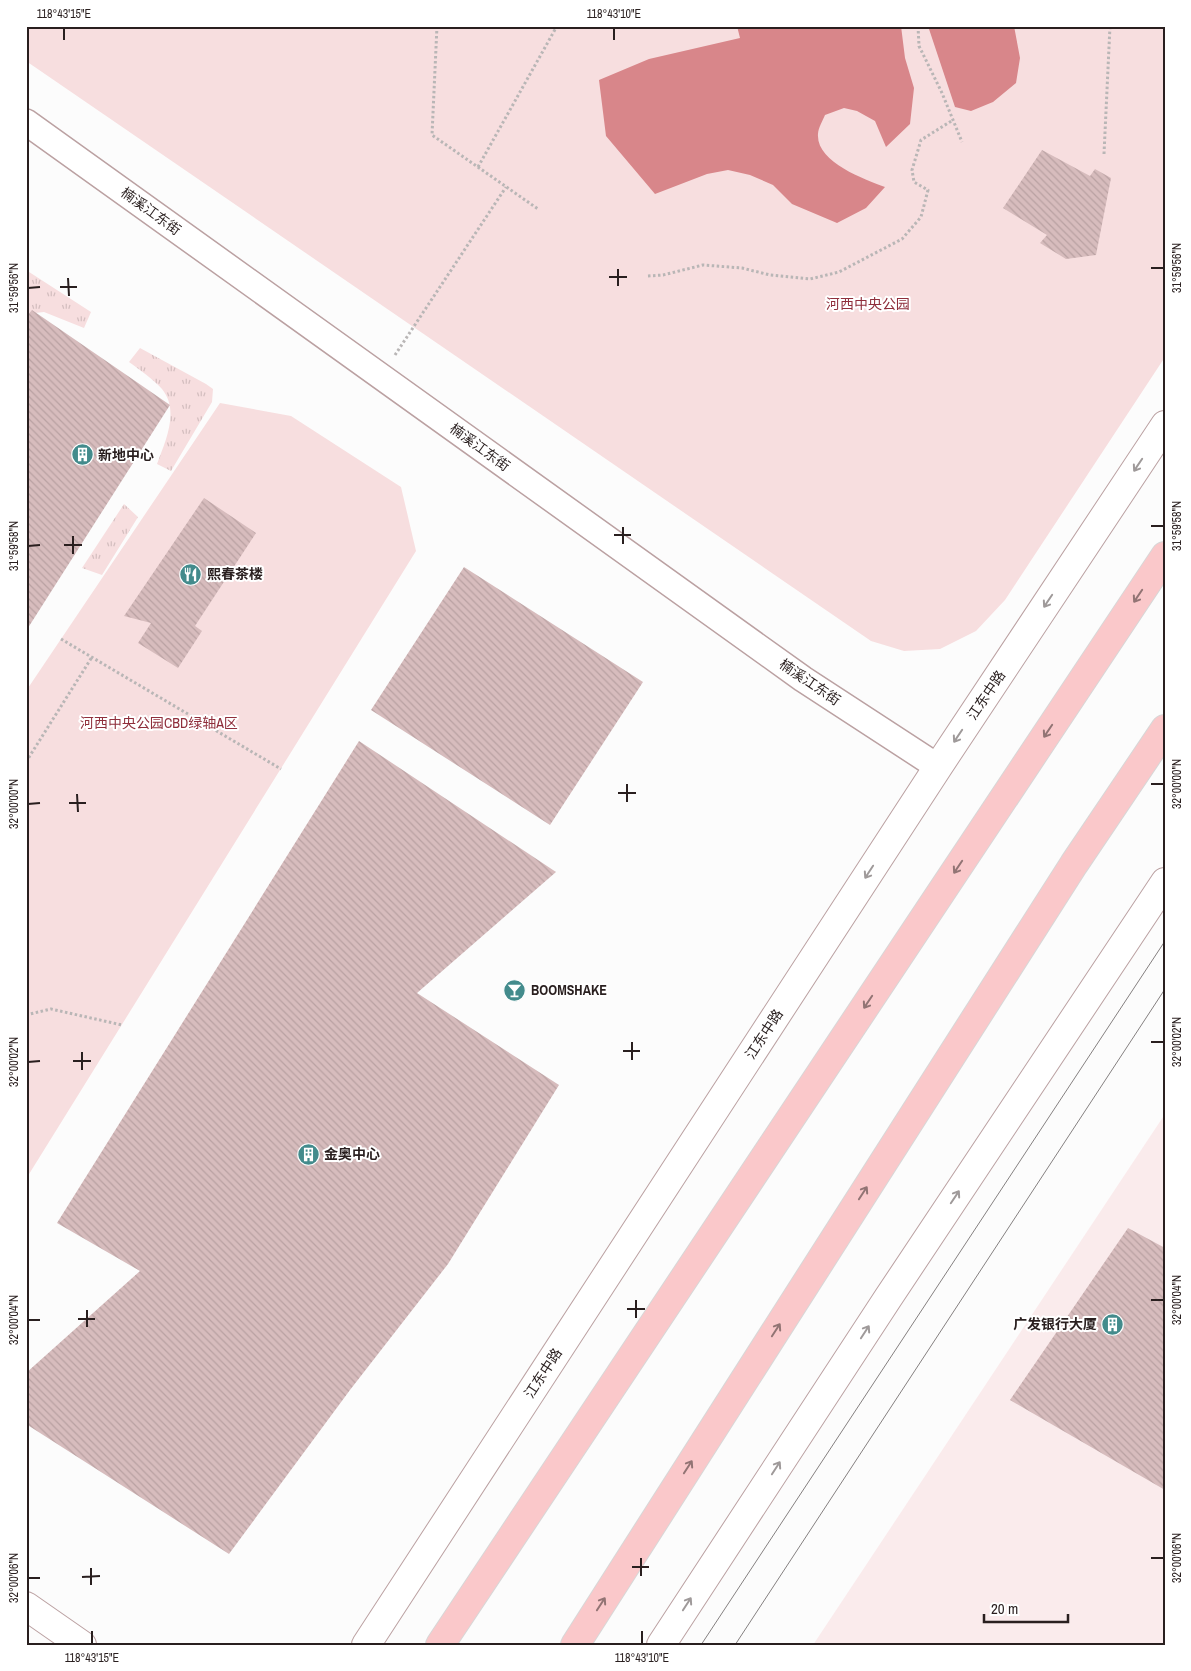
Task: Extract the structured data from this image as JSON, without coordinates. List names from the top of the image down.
{
  "streets": {
    "street": ["楠溪江东街", "江东中路"]
  },
  "crossings": [
    ["楠溪江东街", "江东中路"]
  ],
  "one_way": ["江东中路"],
  "parks": ["河西中央公园", "河西中央公园CBD绿轴A区"],
  "places": {
    "building": ["新地中心", "金奥中心", "广发银行大厦"],
    "restaurant": ["熙春茶楼"],
    "bar": ["BOOMSHAKE"]
  },
  "scale_bar": "20 m",
  "coordinates": [
    "118°43'15\"E",
    "118°43'10\"E",
    "31°59'56\"N",
    "31°59'58\"N",
    "32°00'00\"N",
    "32°00'02\"N",
    "32°00'04\"N",
    "32°00'06\"N"
  ]
}
